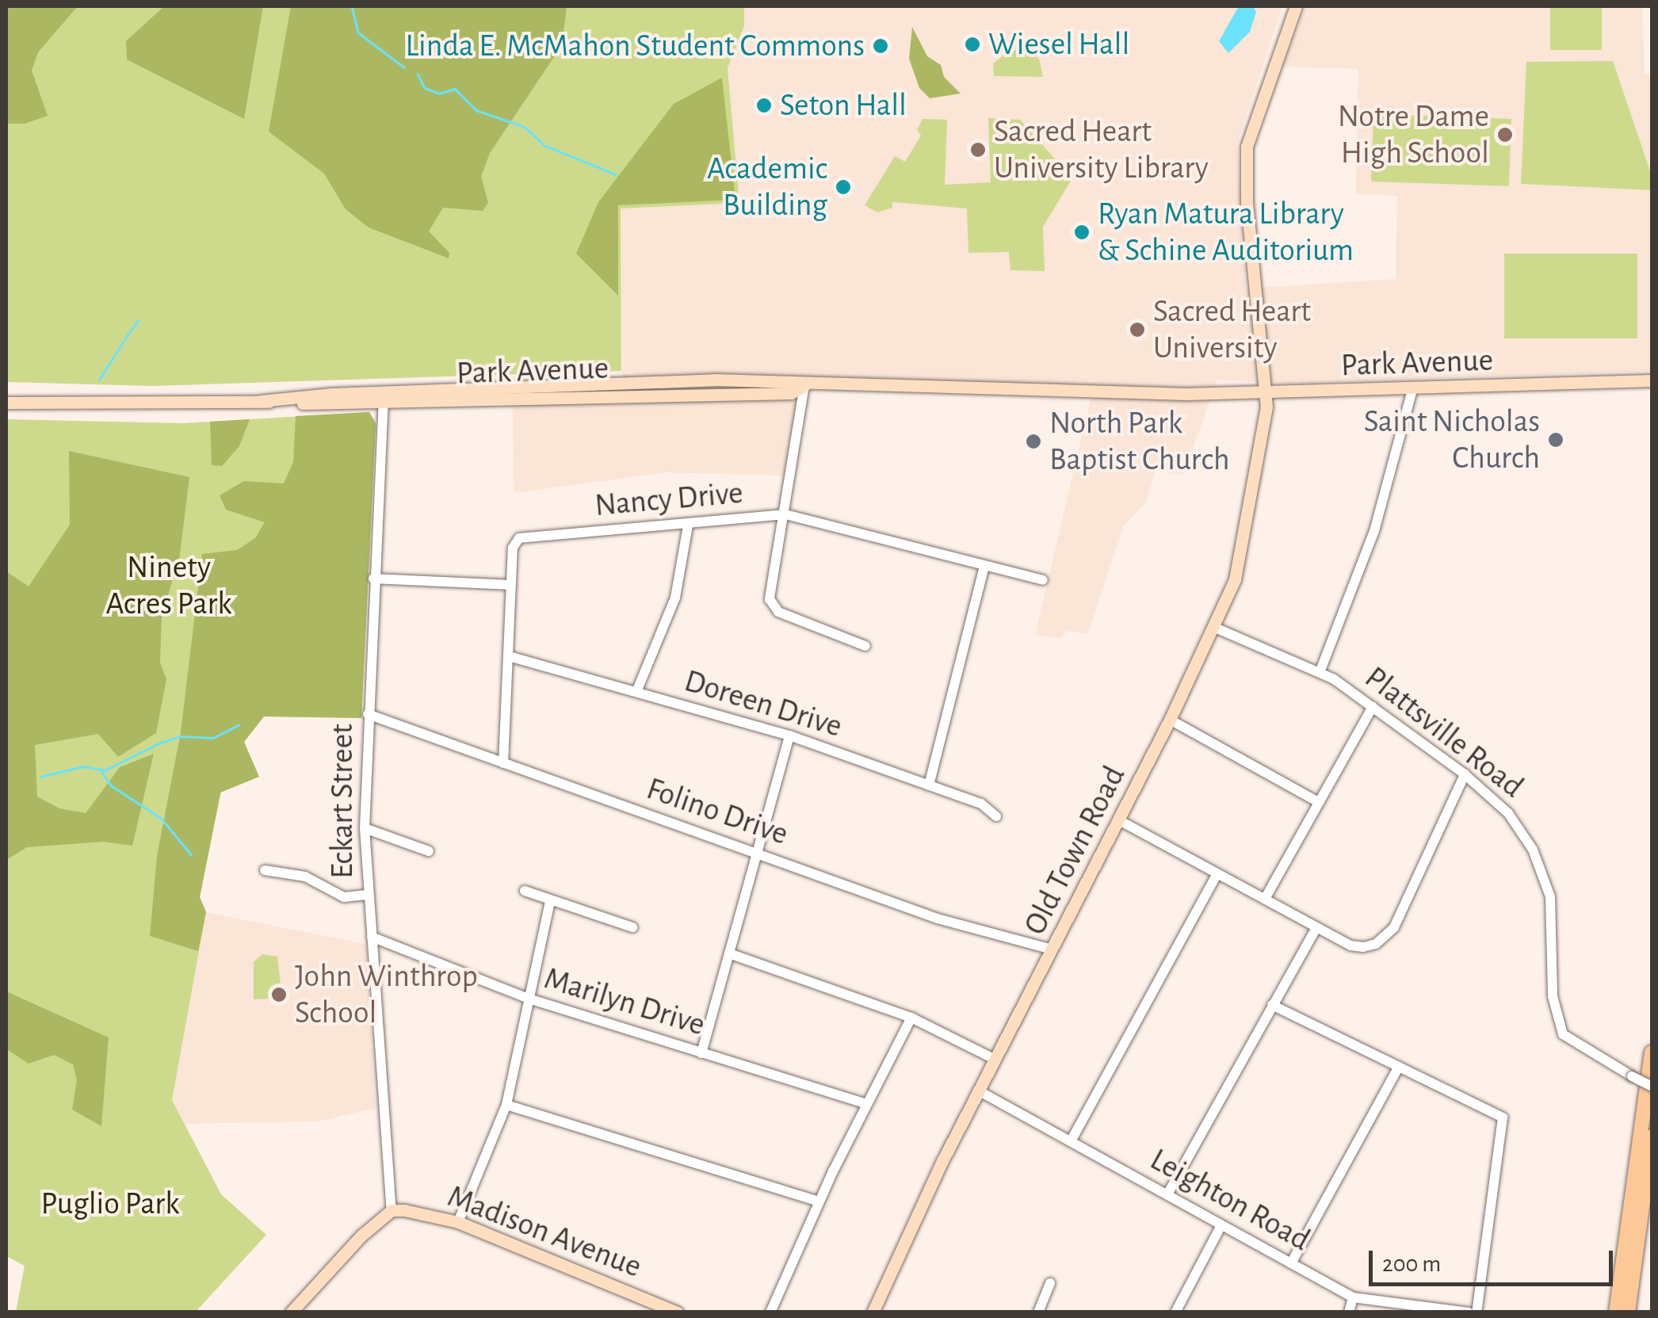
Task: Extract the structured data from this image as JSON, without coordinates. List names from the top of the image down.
{
  "streets": {
    "main road": ["Park Avenue", "Old Town Road", "Madison Avenue"],
    "street": [
      "Nancy Drive",
      "Doreen Drive",
      "Plattsville Road",
      "Eckart Street",
      "Folino Drive",
      "Marilyn Drive",
      "Leighton Road"
    ]
  },
  "crossings": [
    ["Park Avenue", "Eckart Street"],
    ["Park Avenue", "Old Town Road"],
    ["Nancy Drive", "Doreen Drive"],
    ["Nancy Drive", "Folino Drive"],
    ["Plattsville Road", "Old Town Road"],
    ["Eckart Street", "Folino Drive"],
    ["Eckart Street", "Marilyn Drive"],
    ["Eckart Street", "Madison Avenue"],
    ["Folino Drive", "Old Town Road"],
    ["Old Town Road", "Leighton Road"]
  ],
  "parks": ["Ninety Acres Park", "Puglio Park"],
  "places": [
    "Wiesel Hall",
    "Linda E. McMahon Student Commons",
    "Seton Hall",
    "Notre Dame High School",
    "Sacred Heart University Library",
    "Academic Building",
    "Ryan Matura Library & Schine Auditorium",
    "Sacred Heart University",
    "Saint Nicholas Church",
    "North Park Baptist Church",
    "John Winthrop School"
  ],
  "scale_bar": "200 m"
}
